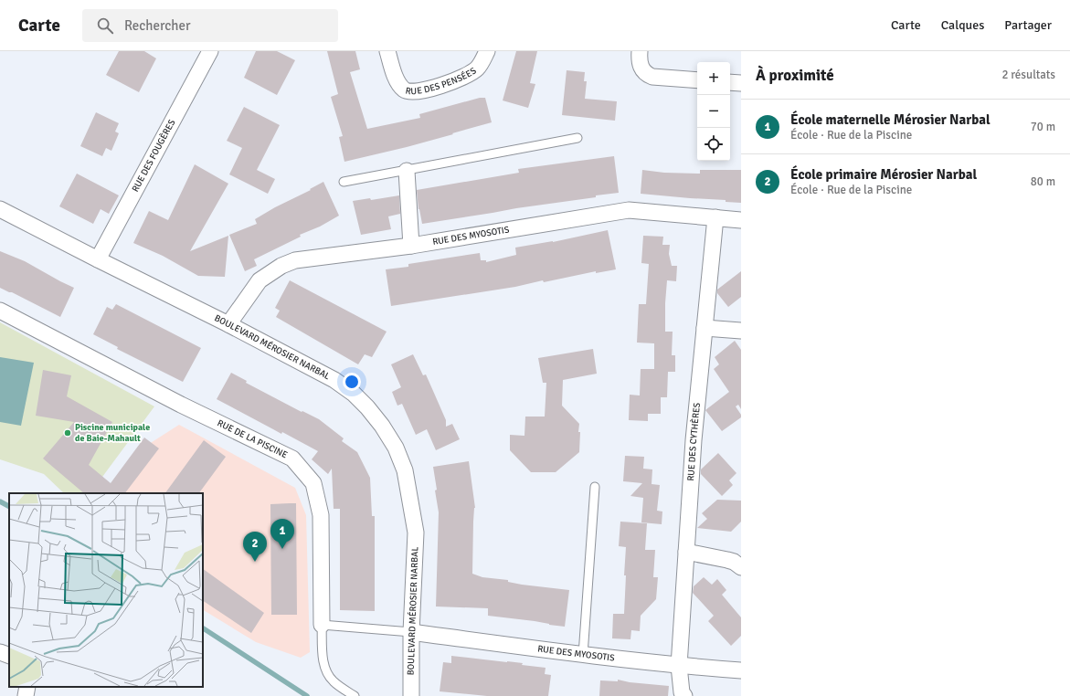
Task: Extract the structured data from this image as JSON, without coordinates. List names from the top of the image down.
{
  "streets": {
    "street": [
      "RUE DES PENSÉES",
      "RUE DES FOUGÈRES",
      "RUE DES MYOSOTIS",
      "BOULEVARD MÉROSIER NARBAL",
      "RUE DE LA PISCINE",
      "RUE DES CYTHÈRES"
    ]
  },
  "crossings": [
    ["RUE DES FOUGÈRES", "BOULEVARD MÉROSIER NARBAL"],
    ["RUE DES MYOSOTIS", "BOULEVARD MÉROSIER NARBAL"],
    ["RUE DES MYOSOTIS", "RUE DES CYTHÈRES"]
  ],
  "places": ["Piscine municipale de Baie-Mahault"],
  "page": {
    "header": "Carte",
    "search": "Rechercher",
    "nav": ["Carte", "Calques", "Partager"],
    "heading": ["À proximité", "2 résultats"],
    "map_buttons": ["+", "−"],
    "list": [
      {
        "mark": "1",
        "name": "École maternelle Mérosier Narbal",
        "note": "École · Rue de la Piscine",
        "value": "70 m"
      },
      {
        "mark": "2",
        "name": "École primaire Mérosier Narbal",
        "note": "École · Rue de la Piscine",
        "value": "80 m"
      }
    ],
    "pins": ["1", "2"]
  }
}
